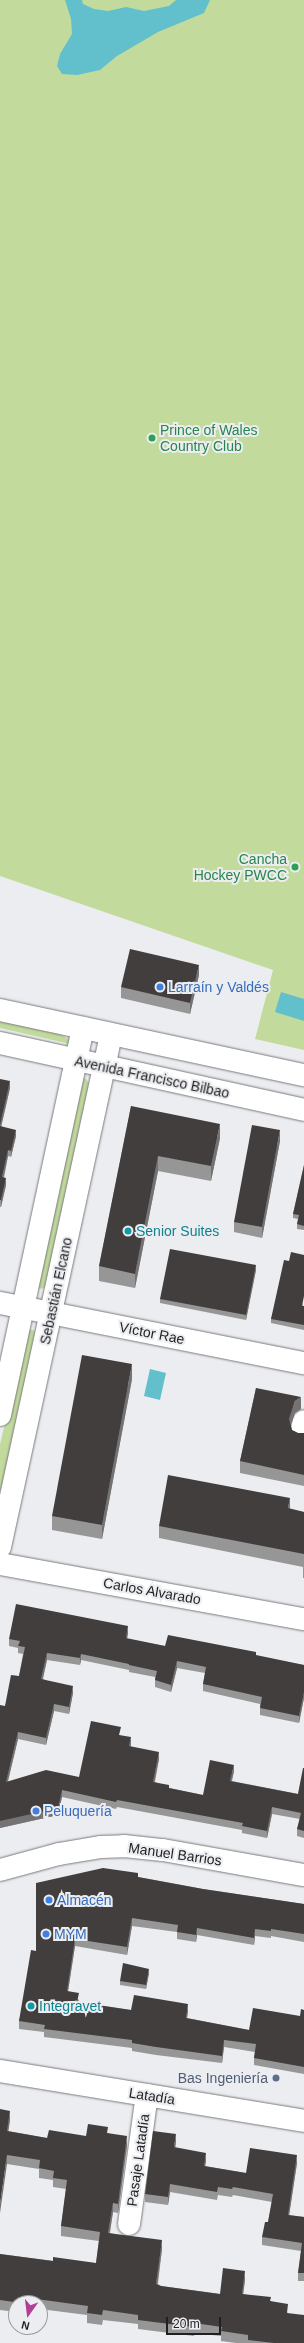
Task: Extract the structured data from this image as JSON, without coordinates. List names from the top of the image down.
{
  "streets": {
    "street": [
      "Avenida Francisco Bilbao",
      "Sebastián Elcano",
      "Víctor Rae",
      "Carlos Alvarado",
      "Manuel Barrios",
      "Latadía",
      "Pasaje Latadía"
    ]
  },
  "crossings": [
    ["Avenida Francisco Bilbao", "Sebastián Elcano"],
    ["Sebastián Elcano", "Víctor Rae"],
    ["Latadía", "Pasaje Latadía"]
  ],
  "places": [
    "Prince of Wales Country Club",
    "Cancha Hockey PWCC",
    "Larraín y Valdés",
    "Senior Suites",
    "Peluquería",
    "Almacén",
    "MYM",
    "Integravet",
    "Bas Ingeniería"
  ],
  "scale_bar": "20 m",
  "north": "bottom"
}
